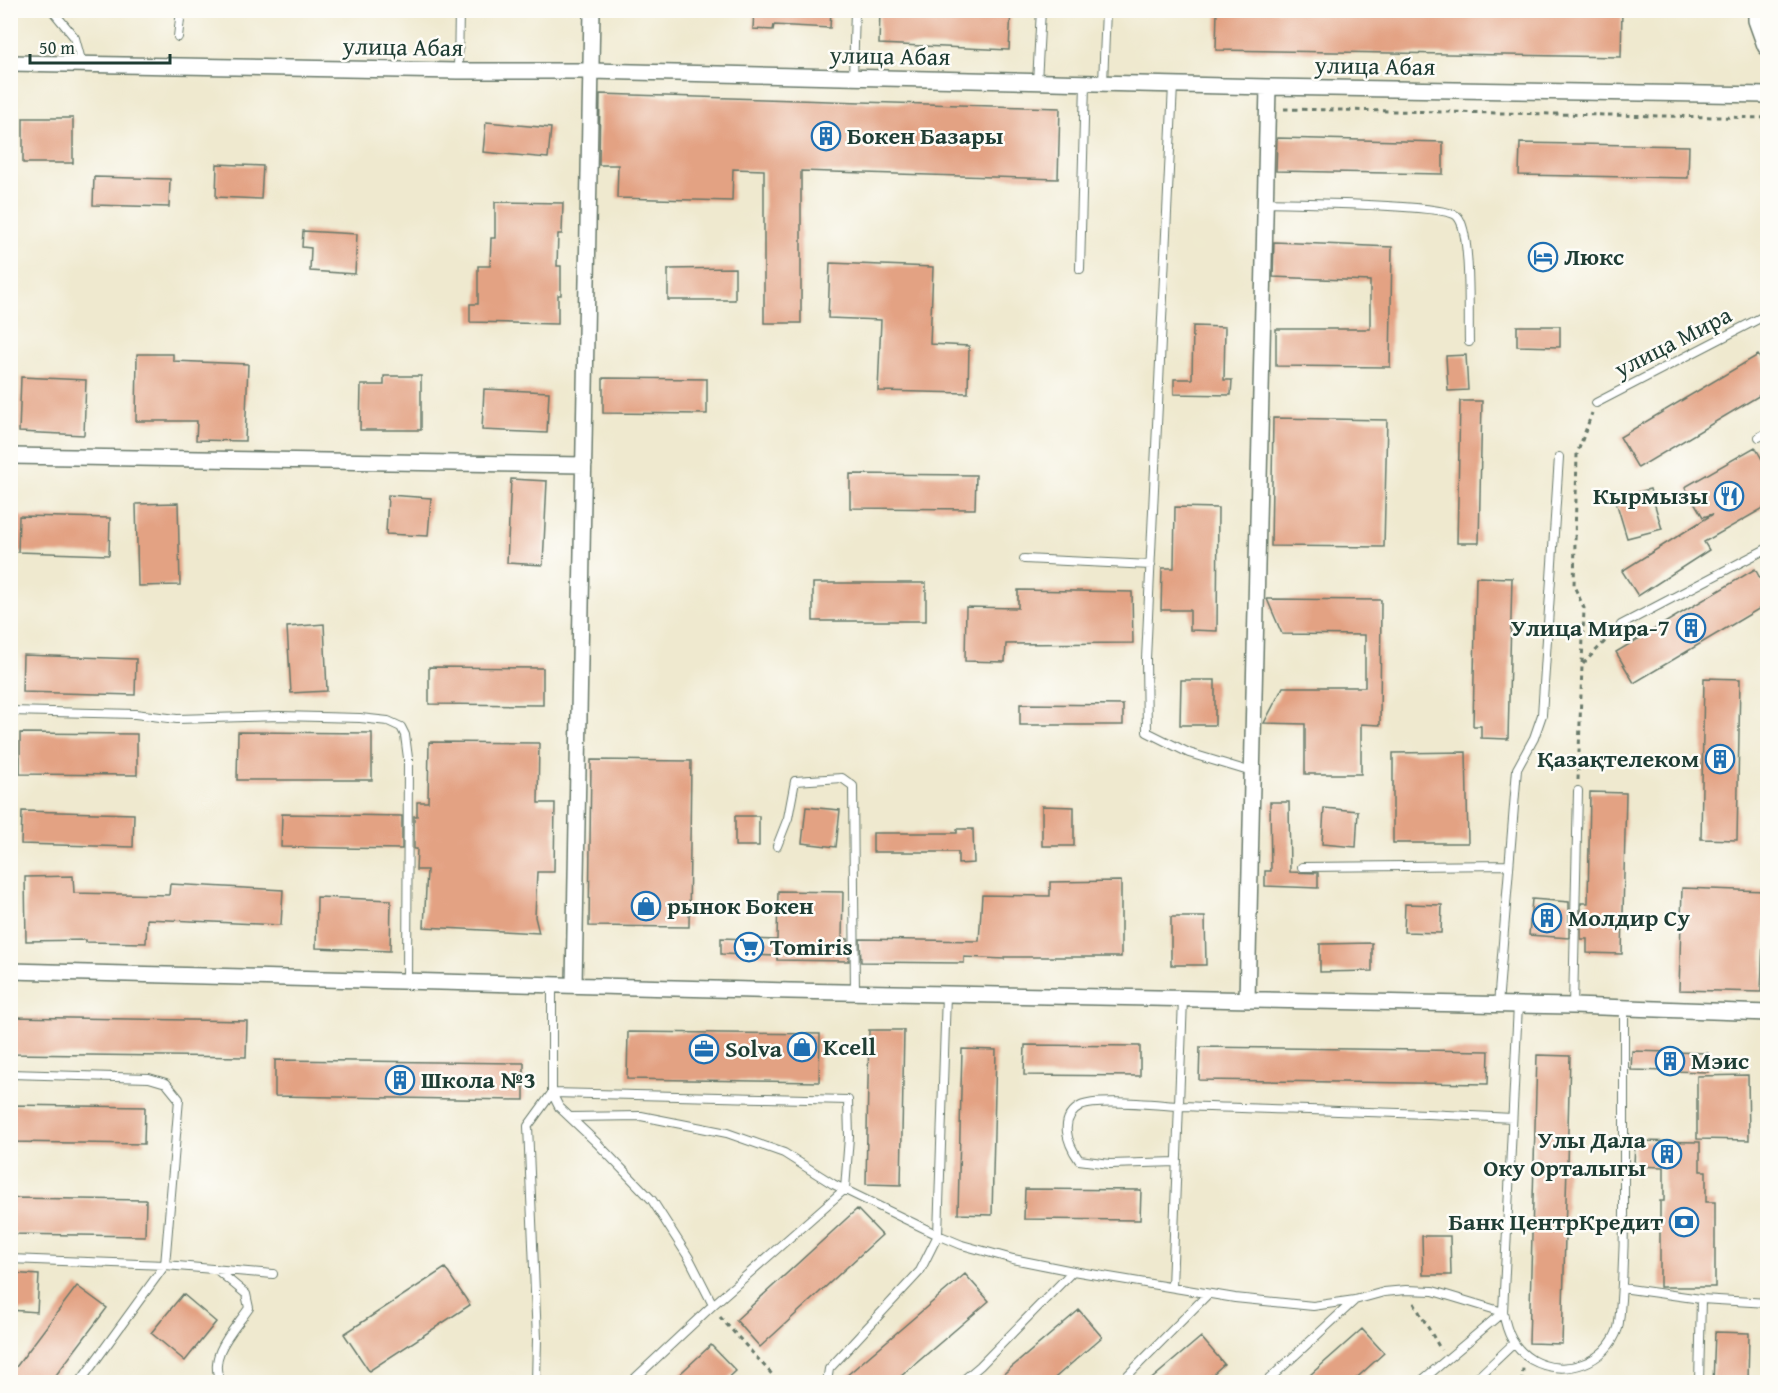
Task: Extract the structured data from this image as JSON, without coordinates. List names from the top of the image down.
{
  "streets": {
    "street": ["улица Абая"],
    "lane": ["улица Мира"]
  },
  "places": {
    "building": [
      "Бокен Базары",
      "Улица Мира-7",
      "Қазақтелеком",
      "Молдир Су",
      "Мэис",
      "Школа №3",
      "Улы Дала Оку Орталыгы"
    ],
    "hotel": ["Люкс"],
    "restaurant": ["Кырмызы"],
    "shop": ["рынок Бокен", "Kcell"],
    "supermarket": ["Tomiris"],
    "office": ["Solva"],
    "bank": ["Банк ЦентрКредит"]
  },
  "scale_bar": "50 m"
}
